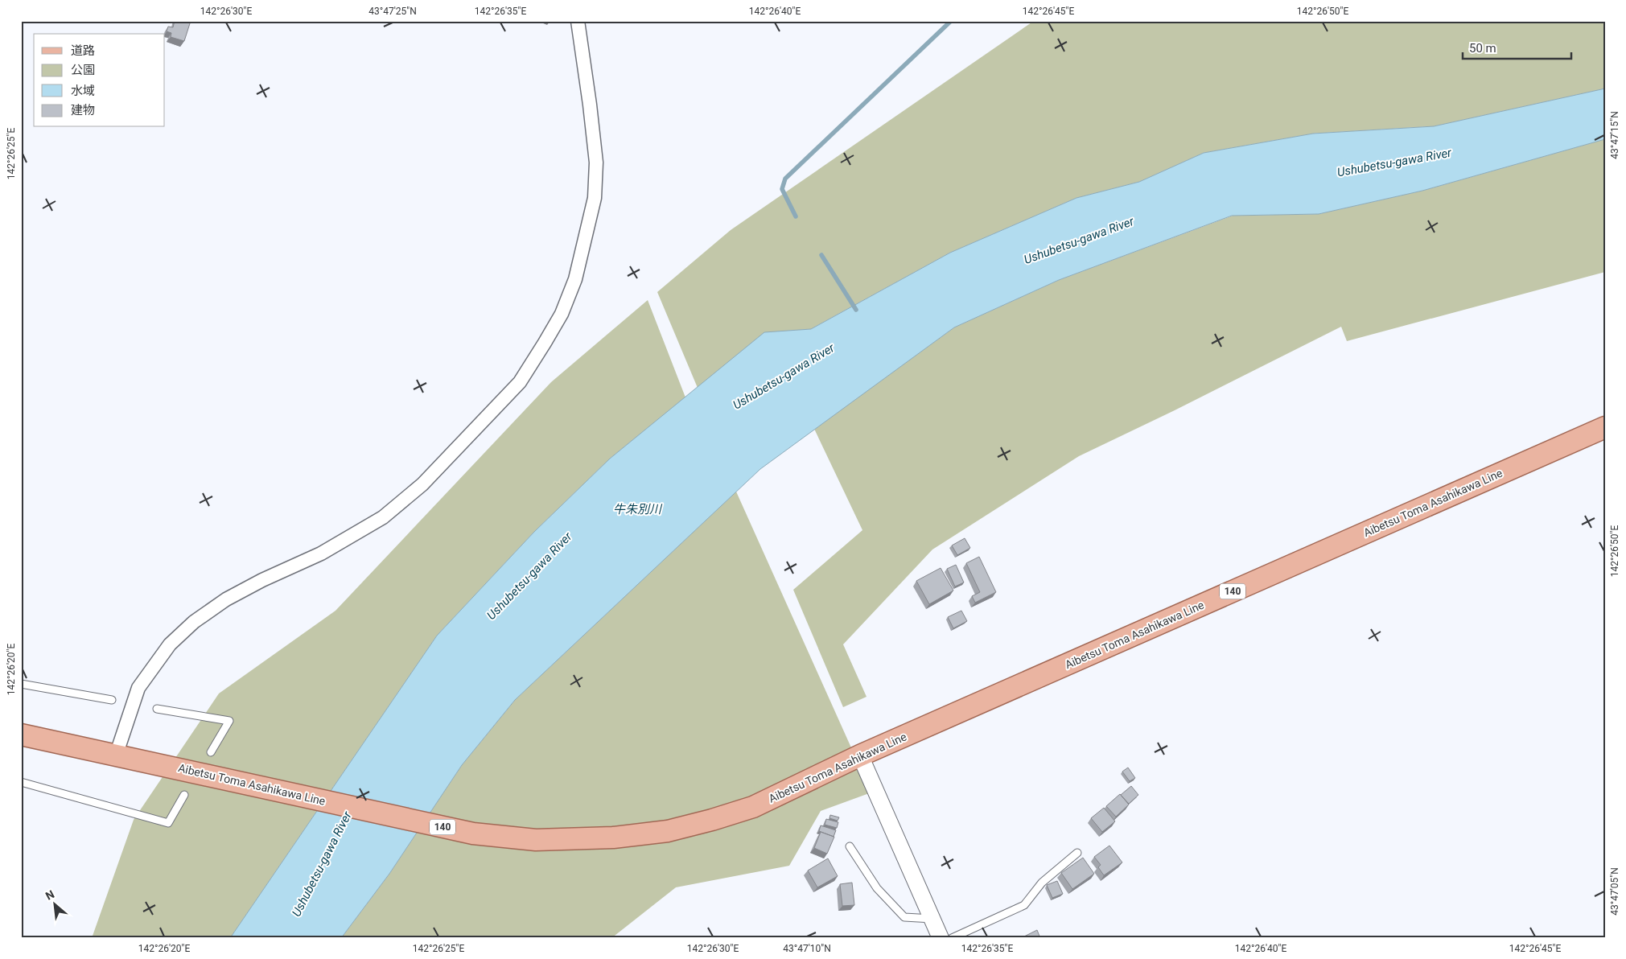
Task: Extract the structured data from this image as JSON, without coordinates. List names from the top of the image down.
{
  "streets": {
    "main road": ["Aibetsu Toma Asahikawa Line", "140"]
  },
  "water": ["Ushubetsu-gawa River", "牛朱別川"],
  "legend": [
    "道路",
    "公園",
    "水域",
    "建物"
  ],
  "scale_bar": "50 m",
  "north": "top left",
  "coordinates": [
    "142°26'30\"E",
    "43°47'25\"N",
    "142°26'35\"E",
    "142°26'40\"E",
    "142°26'45\"E",
    "142°26'50\"E",
    "43°47'15\"N",
    "142°26'25\"E",
    "142°26'20\"E",
    "43°47'05\"N",
    "43°47'10\"N"
  ]
}
